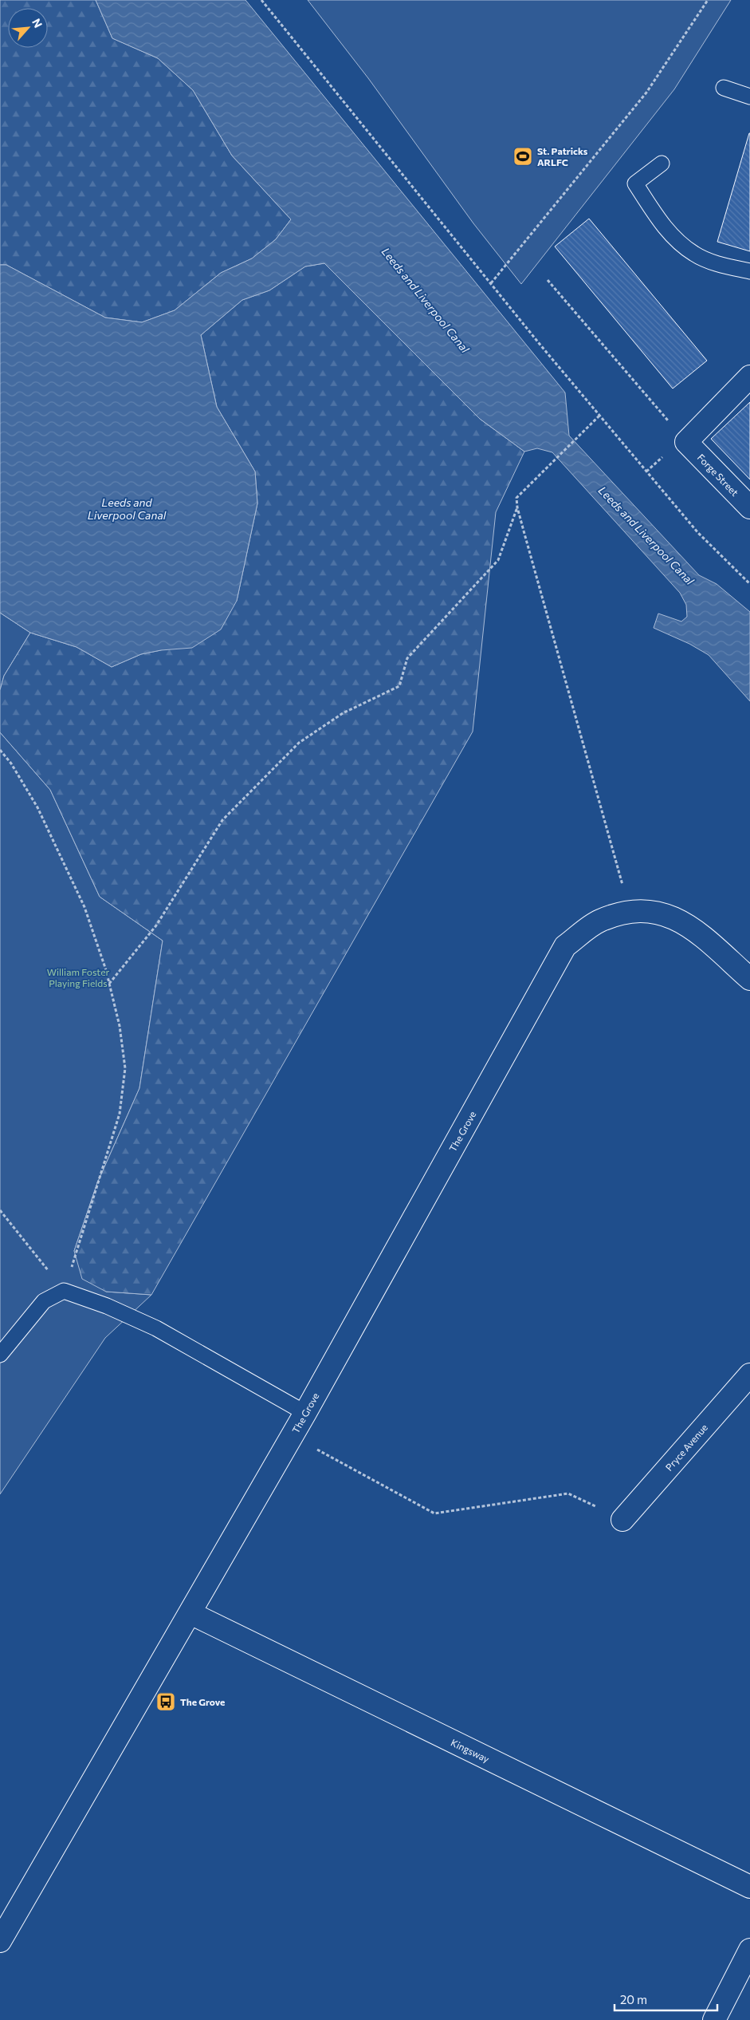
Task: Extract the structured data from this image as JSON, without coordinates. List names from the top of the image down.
{
  "streets": {
    "street": [
      "Forge Street",
      "The Grove",
      "Pryce Avenue",
      "Kingsway"
    ]
  },
  "crossings": [
    ["The Grove", "Kingsway"]
  ],
  "water": ["Leeds and Liverpool Canal"],
  "parks": ["William Foster Playing Fields"],
  "places": {
    "sports": ["St. Patricks ARLFC"],
    "bus stop": ["The Grove"]
  },
  "scale_bar": "20 m",
  "north": "top right"
}
